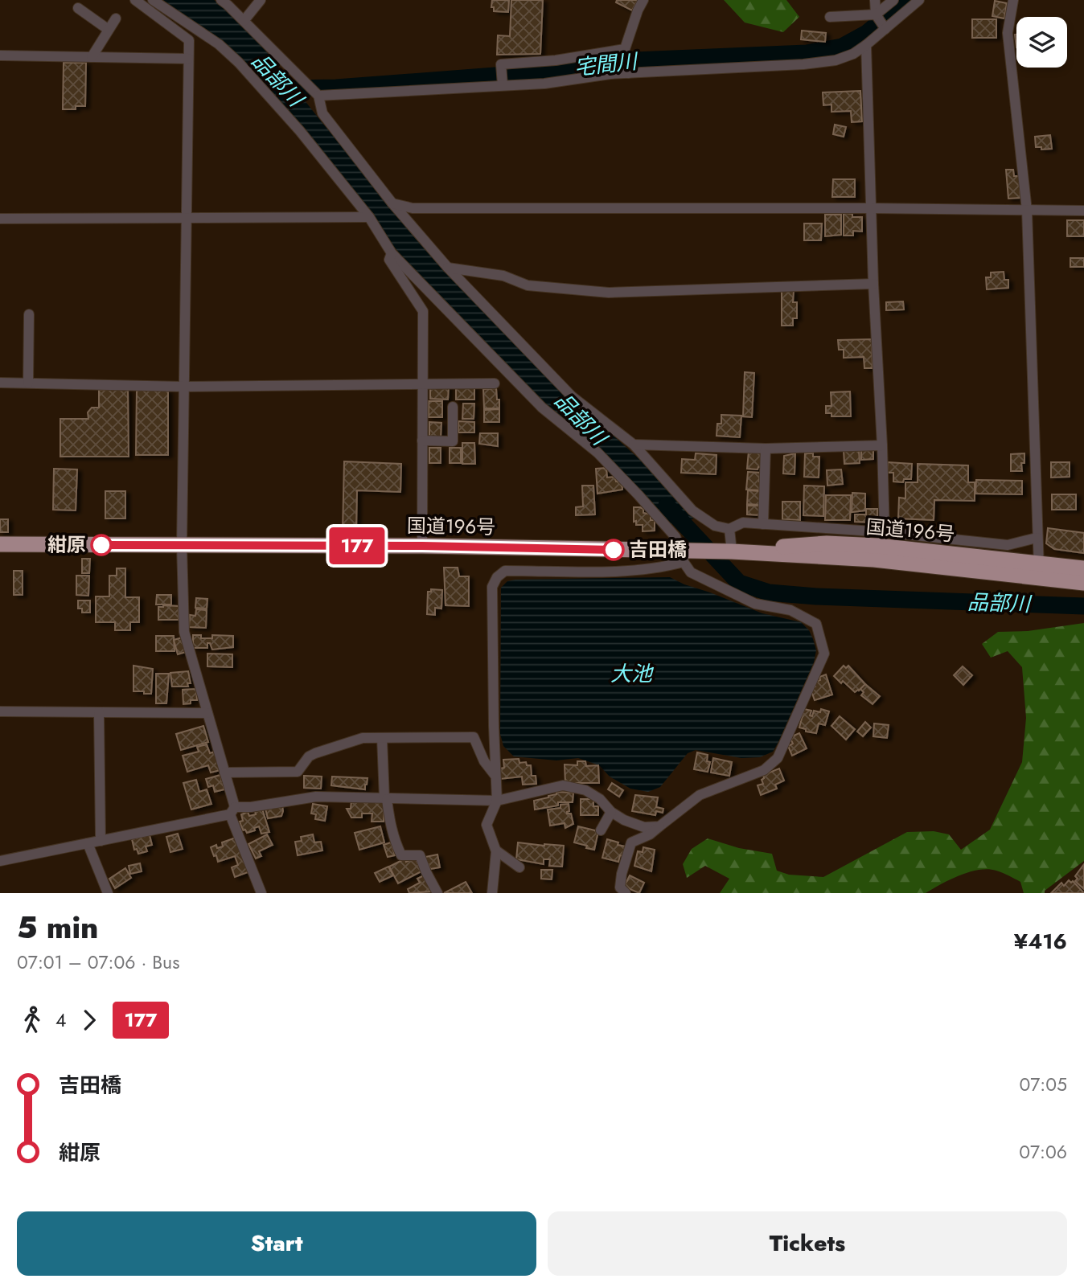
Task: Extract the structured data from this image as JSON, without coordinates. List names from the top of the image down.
{
  "streets": {
    "highway": ["国道196号"]
  },
  "water": ["宅間川", "品部川", "大池"],
  "places": ["紺原", "吉田橋"],
  "lines": ["bus line 177"],
  "page": {
    "on_map": "177",
    "heading": ["5 min", "07:01 – 07:06 · Bus", "¥416"],
    "legs": ["4", "177"],
    "list": [
      {
        "name": "吉田橋",
        "value": "07:05"
      },
      {
        "name": "紺原",
        "value": "07:06"
      }
    ],
    "buttons": ["Start", "Tickets"]
  }
}
